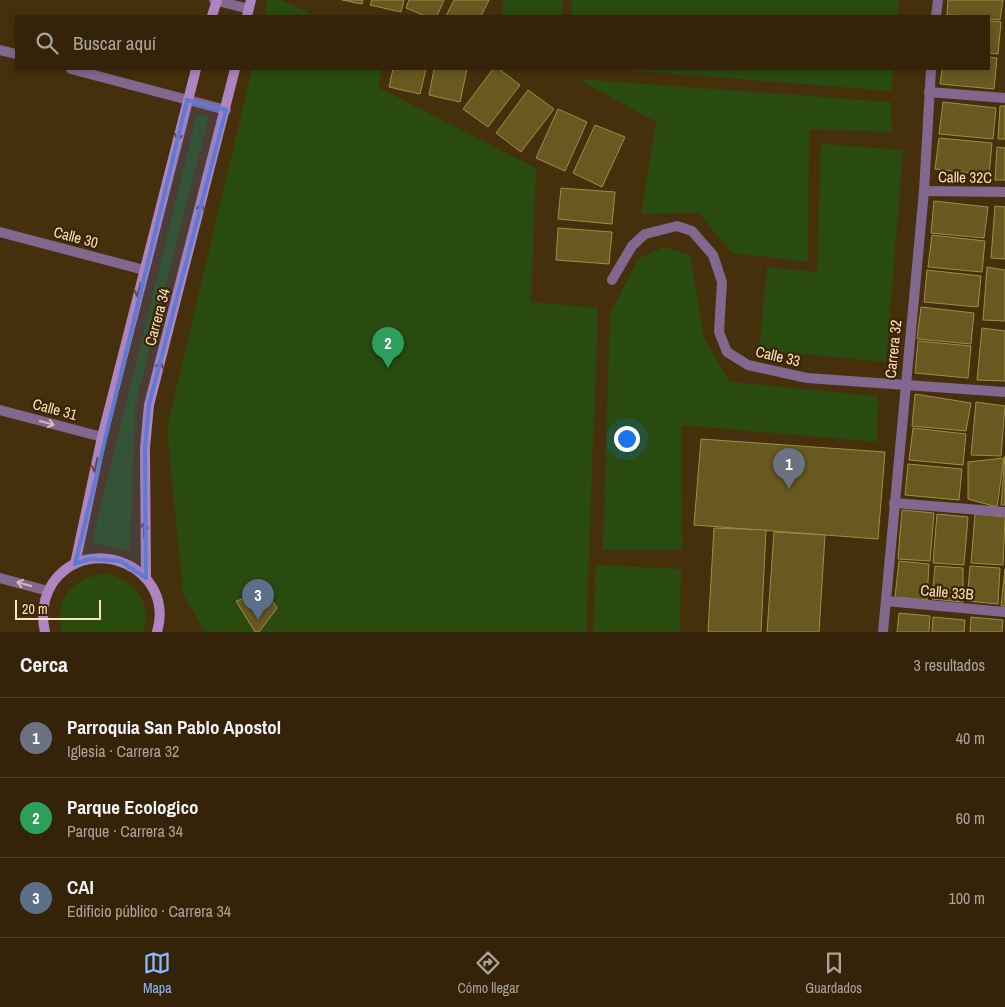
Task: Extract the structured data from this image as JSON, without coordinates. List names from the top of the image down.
{
  "streets": {
    "main road": ["Carrera 34"],
    "street": [
      "Calle 32C",
      "Calle 30",
      "Carrera 32",
      "Calle 33",
      "Calle 31",
      "Calle 33B"
    ]
  },
  "crossings": [
    ["Calle 32C", "Carrera 32"],
    ["Calle 30", "Carrera 34"],
    ["Carrera 34", "Calle 31"],
    ["Carrera 32", "Calle 33"],
    ["Carrera 32", "Calle 33B"]
  ],
  "one_way": ["Calle 31"],
  "scale_bar": "20 m",
  "page": {
    "search": "Buscar aquí",
    "pins": ["2", "1", "3"],
    "scale": "20 m",
    "heading": ["Cerca", "3 resultados"],
    "list": [
      {
        "mark": "1",
        "name": "Parroquia San Pablo Apostol",
        "note": "Iglesia · Carrera 32",
        "value": "40 m"
      },
      {
        "mark": "2",
        "name": "Parque Ecologico",
        "note": "Parque · Carrera 34",
        "value": "60 m"
      },
      {
        "mark": "3",
        "name": "CAI",
        "note": "Edificio público · Carrera 34",
        "value": "100 m"
      }
    ],
    "nav": ["Mapa", "Cómo llegar", "Guardados"]
  }
}
